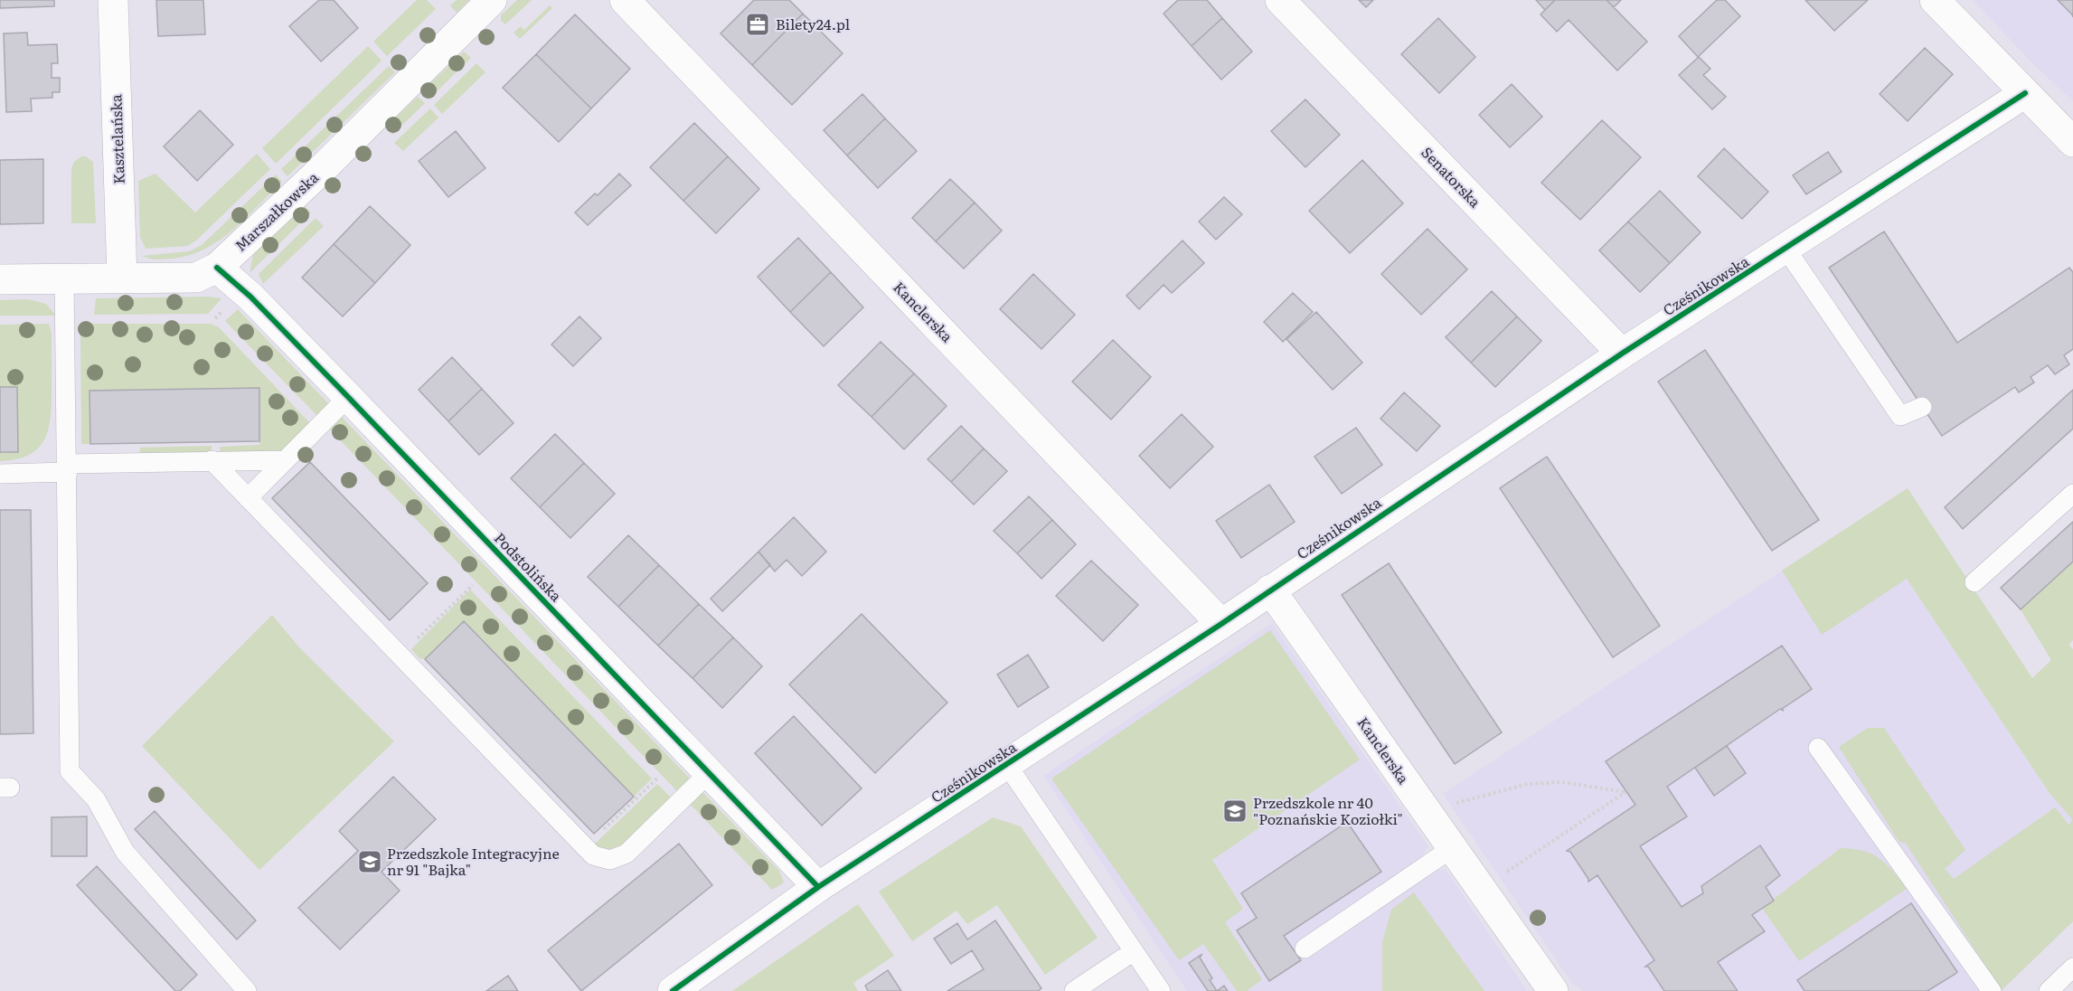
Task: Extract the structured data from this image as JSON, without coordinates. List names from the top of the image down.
{
  "streets": {
    "street": [
      "Kasztelańska",
      "Senatorska",
      "Marszałkowska",
      "Cześnikowska",
      "Kanclerska",
      "Podstolińska"
    ]
  },
  "crossings": [
    ["Kasztelańska", "Marszałkowska"],
    ["Senatorska", "Cześnikowska"],
    ["Marszałkowska", "Podstolińska"],
    ["Cześnikowska", "Kanclerska"],
    ["Cześnikowska", "Podstolińska"]
  ],
  "places": {
    "office": ["Bilety24.pl"],
    "school or university": ["Przedszkole nr 40 \"Poznańskie Koziołki\"", "Przedszkole Integracyjne nr 91 \"Bajka\""]
  }
}
